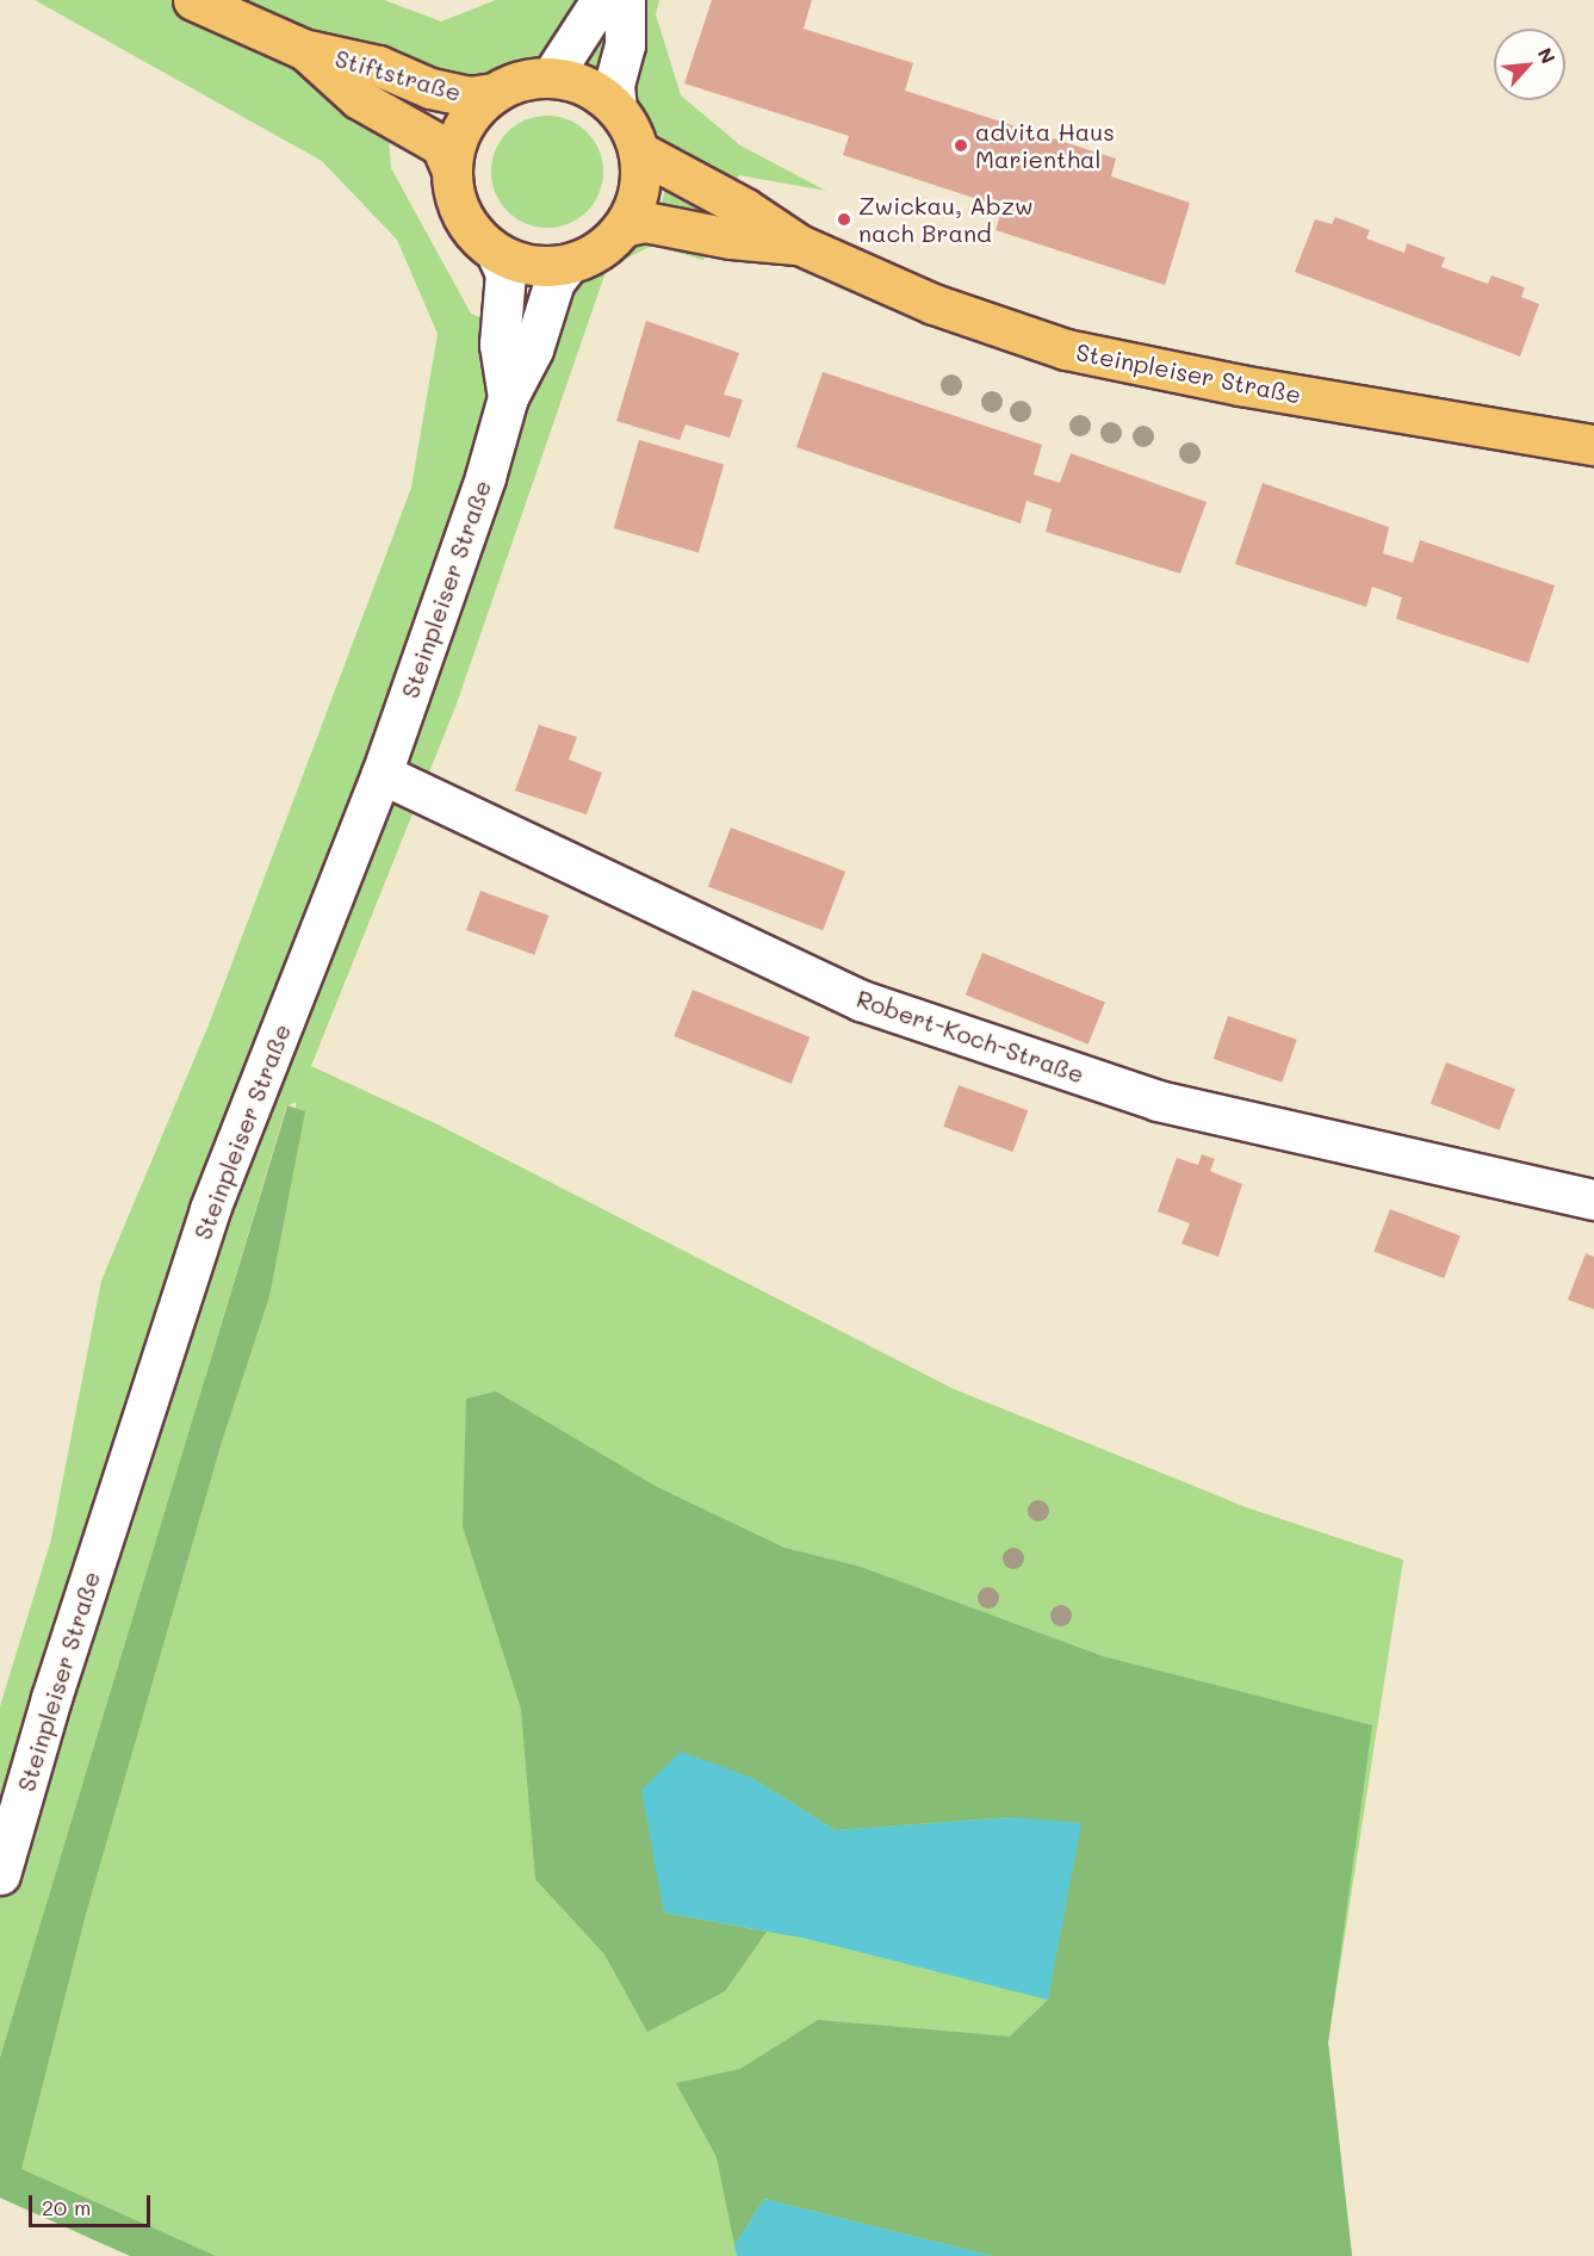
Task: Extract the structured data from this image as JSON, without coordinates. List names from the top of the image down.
{
  "streets": {
    "main road": ["Stiftstraße", "Steinpleiser Straße"],
    "street": ["Robert-Koch-Straße"]
  },
  "crossings": [
    ["Stiftstraße", "Steinpleiser Straße"],
    ["Steinpleiser Straße", "Robert-Koch-Straße"]
  ],
  "places": ["advita Haus Marienthal", "Zwickau, Abzw nach Brand"],
  "scale_bar": "20 m",
  "north": "top right"
}
